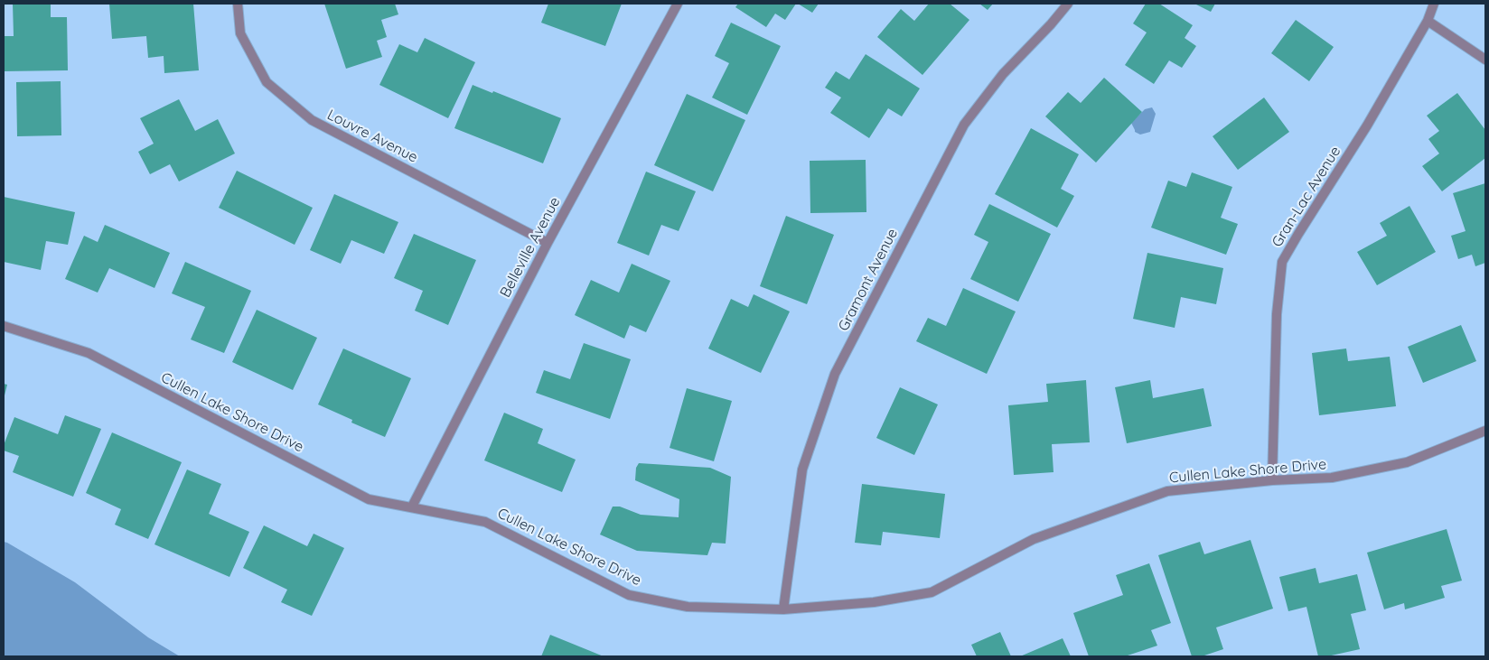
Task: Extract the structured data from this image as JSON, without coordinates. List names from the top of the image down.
{
  "streets": {
    "street": [
      "Louvre Avenue",
      "Gran-Lac Avenue",
      "Belleville Avenue",
      "Gramont Avenue",
      "Cullen Lake Shore Drive"
    ]
  },
  "crossings": [
    ["Louvre Avenue", "Belleville Avenue"],
    ["Gran-Lac Avenue", "Cullen Lake Shore Drive"],
    ["Belleville Avenue", "Cullen Lake Shore Drive"],
    ["Gramont Avenue", "Cullen Lake Shore Drive"]
  ]
}
